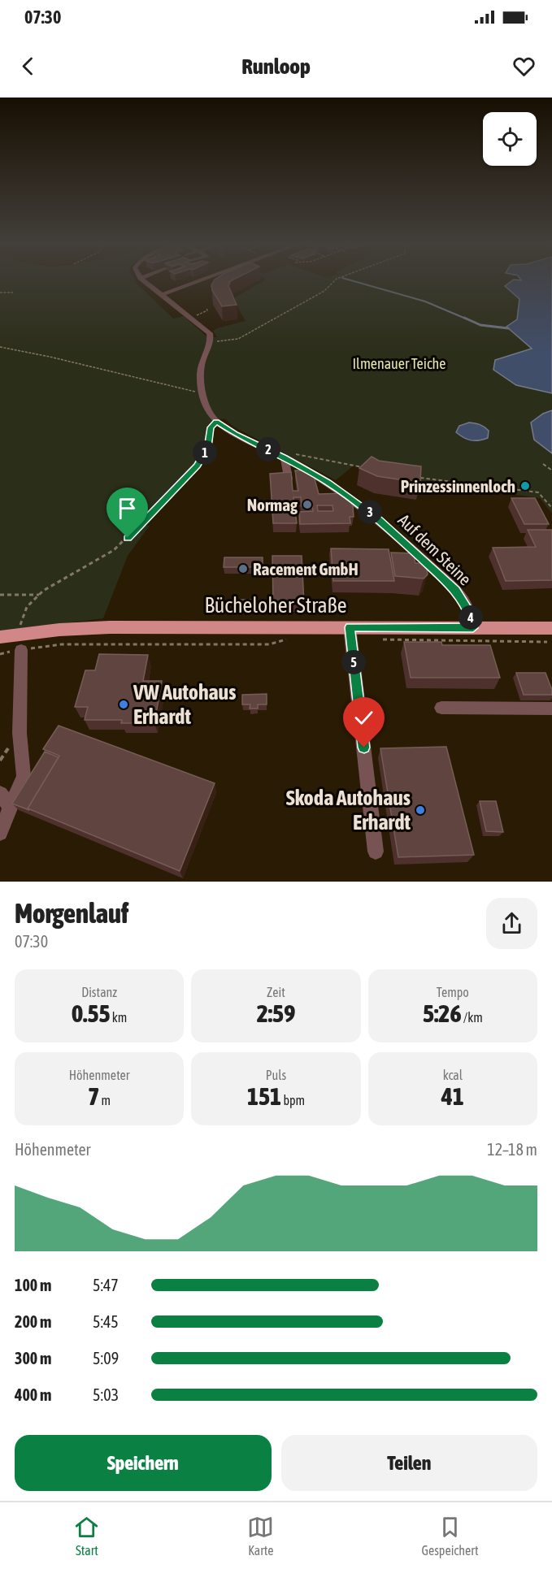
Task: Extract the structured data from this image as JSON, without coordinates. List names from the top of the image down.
{
  "streets": {
    "main road": ["Bücheloher Straße"],
    "street": ["Auf dem Steine"]
  },
  "crossings": [
    ["Auf dem Steine", "Bücheloher Straße"]
  ],
  "parks": ["Ilmenauer Teiche"],
  "places": [
    "Prinzessinnenloch",
    "Normag",
    "Racement GmbH",
    "VW Autohaus Erhardt",
    "Skoda Autohaus Erhardt"
  ],
  "page": {
    "status": "07:30",
    "header": "Runloop",
    "pins": [
      "2",
      "1",
      "3",
      "4",
      "5"
    ],
    "heading": ["Morgenlauf", "07:30"],
    "stats": [
      ["Distanz", "0.55 km"],
      ["Zeit", "2:59"],
      ["Tempo", "5:26 /km"],
      ["Höhenmeter", "7 m"],
      ["Puls", "151 bpm"],
      ["kcal", "41"]
    ],
    "chart": ["Höhenmeter", "12–18 m"],
    "list": [
      {
        "name": "100 m",
        "note": "5:47"
      },
      {
        "name": "200 m",
        "note": "5:45"
      },
      {
        "name": "300 m",
        "note": "5:09"
      },
      {
        "name": "400 m",
        "note": "5:03"
      }
    ],
    "buttons": ["Speichern", "Teilen"],
    "tabs": ["Start", "Karte", "Gespeichert"]
  }
}
